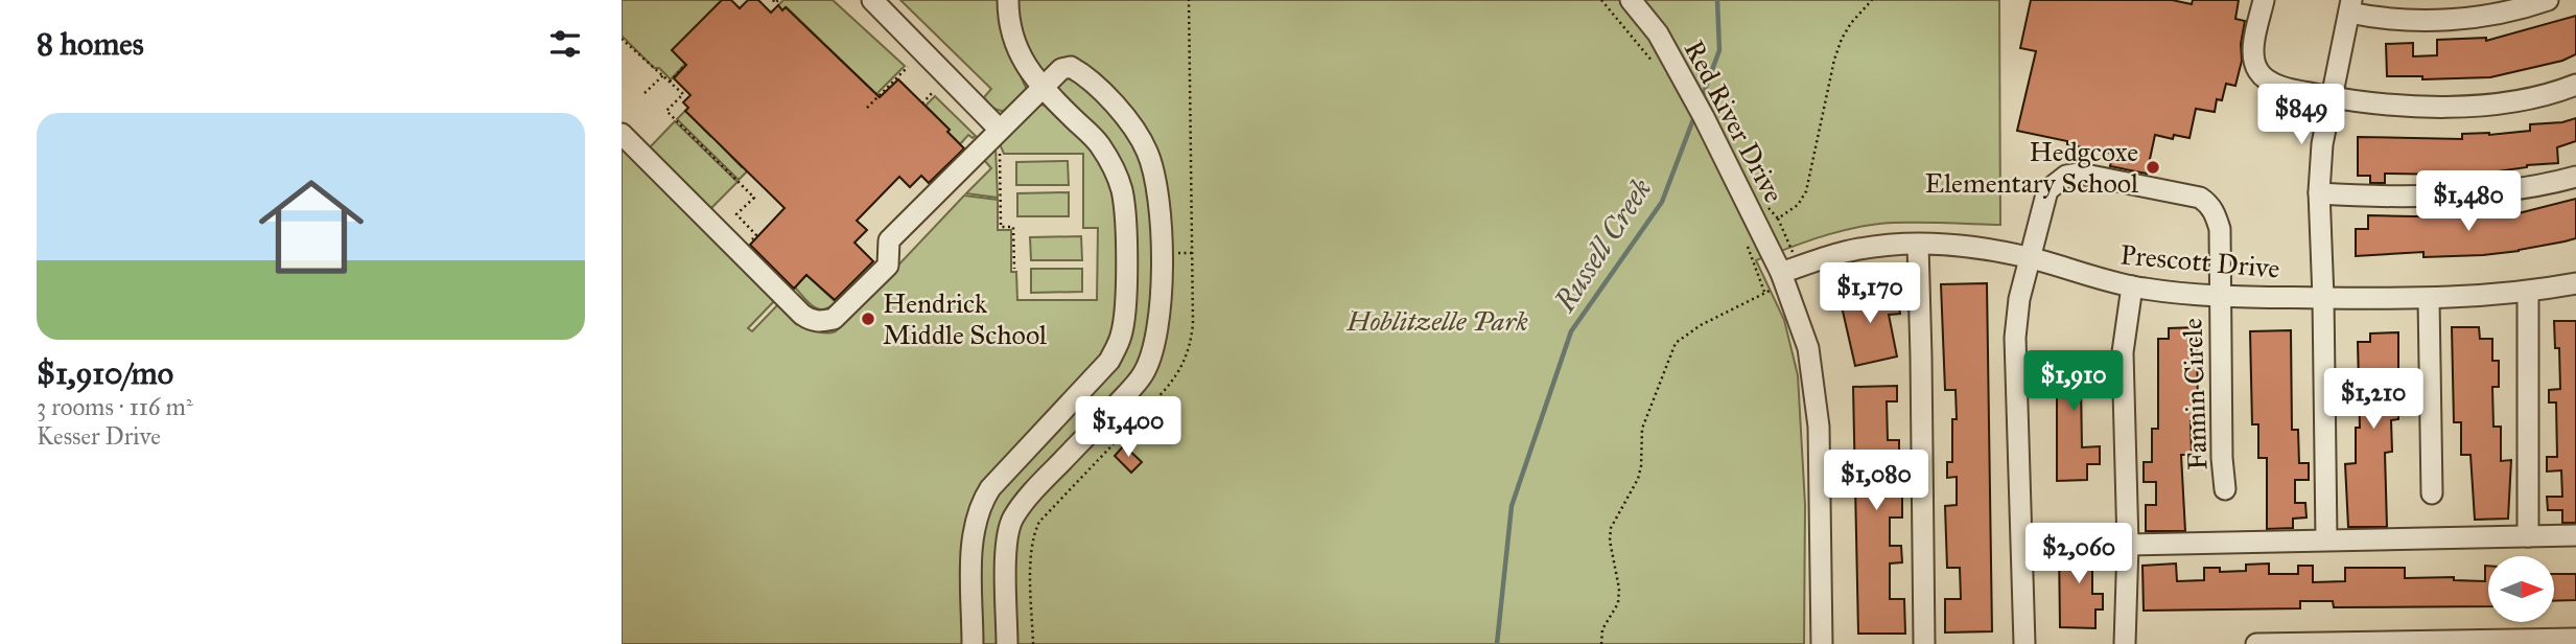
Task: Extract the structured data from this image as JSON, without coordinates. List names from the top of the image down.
{
  "streets": {
    "street": ["Red River Drive", "Prescott Drive", "Fannin Circle"]
  },
  "crossings": [
    ["Red River Drive", "Prescott Drive"],
    ["Prescott Drive", "Fannin Circle"]
  ],
  "water": ["Russell Creek"],
  "parks": ["Hoblitzelle Park"],
  "places": ["Hedgcoxe Elementary School", "Hendrick Middle School"],
  "north": "right",
  "page": {
    "heading": "8 homes",
    "price": [
      "$849",
      "$1,480",
      "$1,170",
      "$1,910",
      "$1,210",
      "$1,400",
      "$1,080",
      "$2,060"
    ],
    "list": [
      {
        "name": "$1,910/mo",
        "note": "3 rooms · 116 m² · Kesser Drive"
      }
    ]
  }
}
